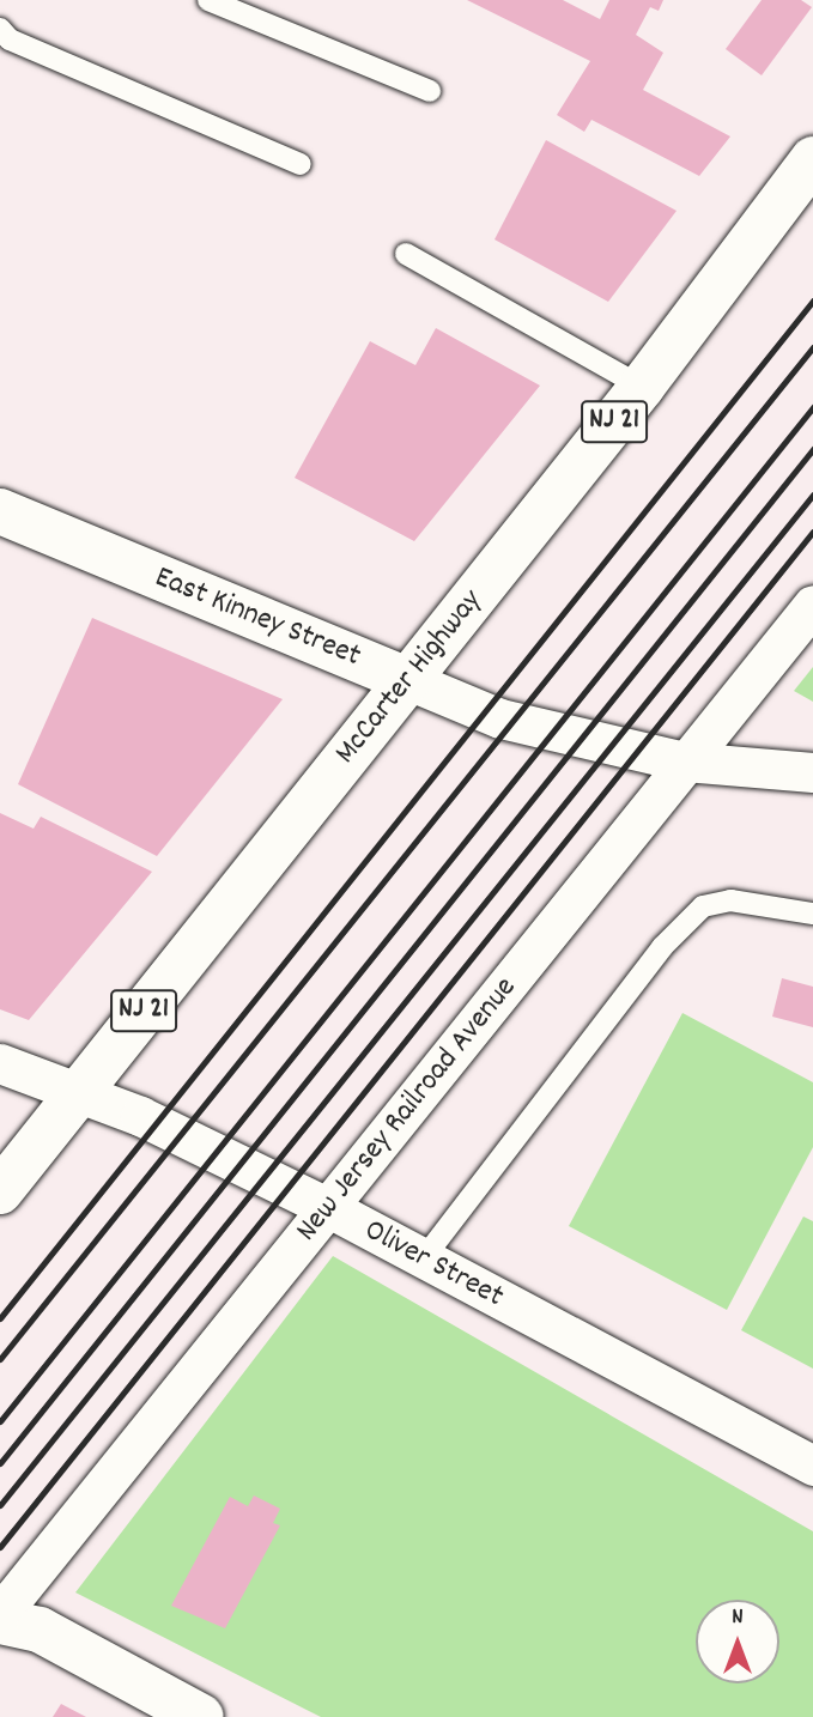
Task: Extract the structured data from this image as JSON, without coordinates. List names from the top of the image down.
{
  "streets": {
    "main road": ["NJ 21", "East Kinney Street", "McCarter Highway"],
    "street": ["New Jersey Railroad Avenue", "Oliver Street"]
  },
  "crossings": [
    ["East Kinney Street", "McCarter Highway"],
    ["East Kinney Street", "New Jersey Railroad Avenue"],
    ["McCarter Highway", "Oliver Street"],
    ["New Jersey Railroad Avenue", "Oliver Street"]
  ],
  "north": "top"
}
